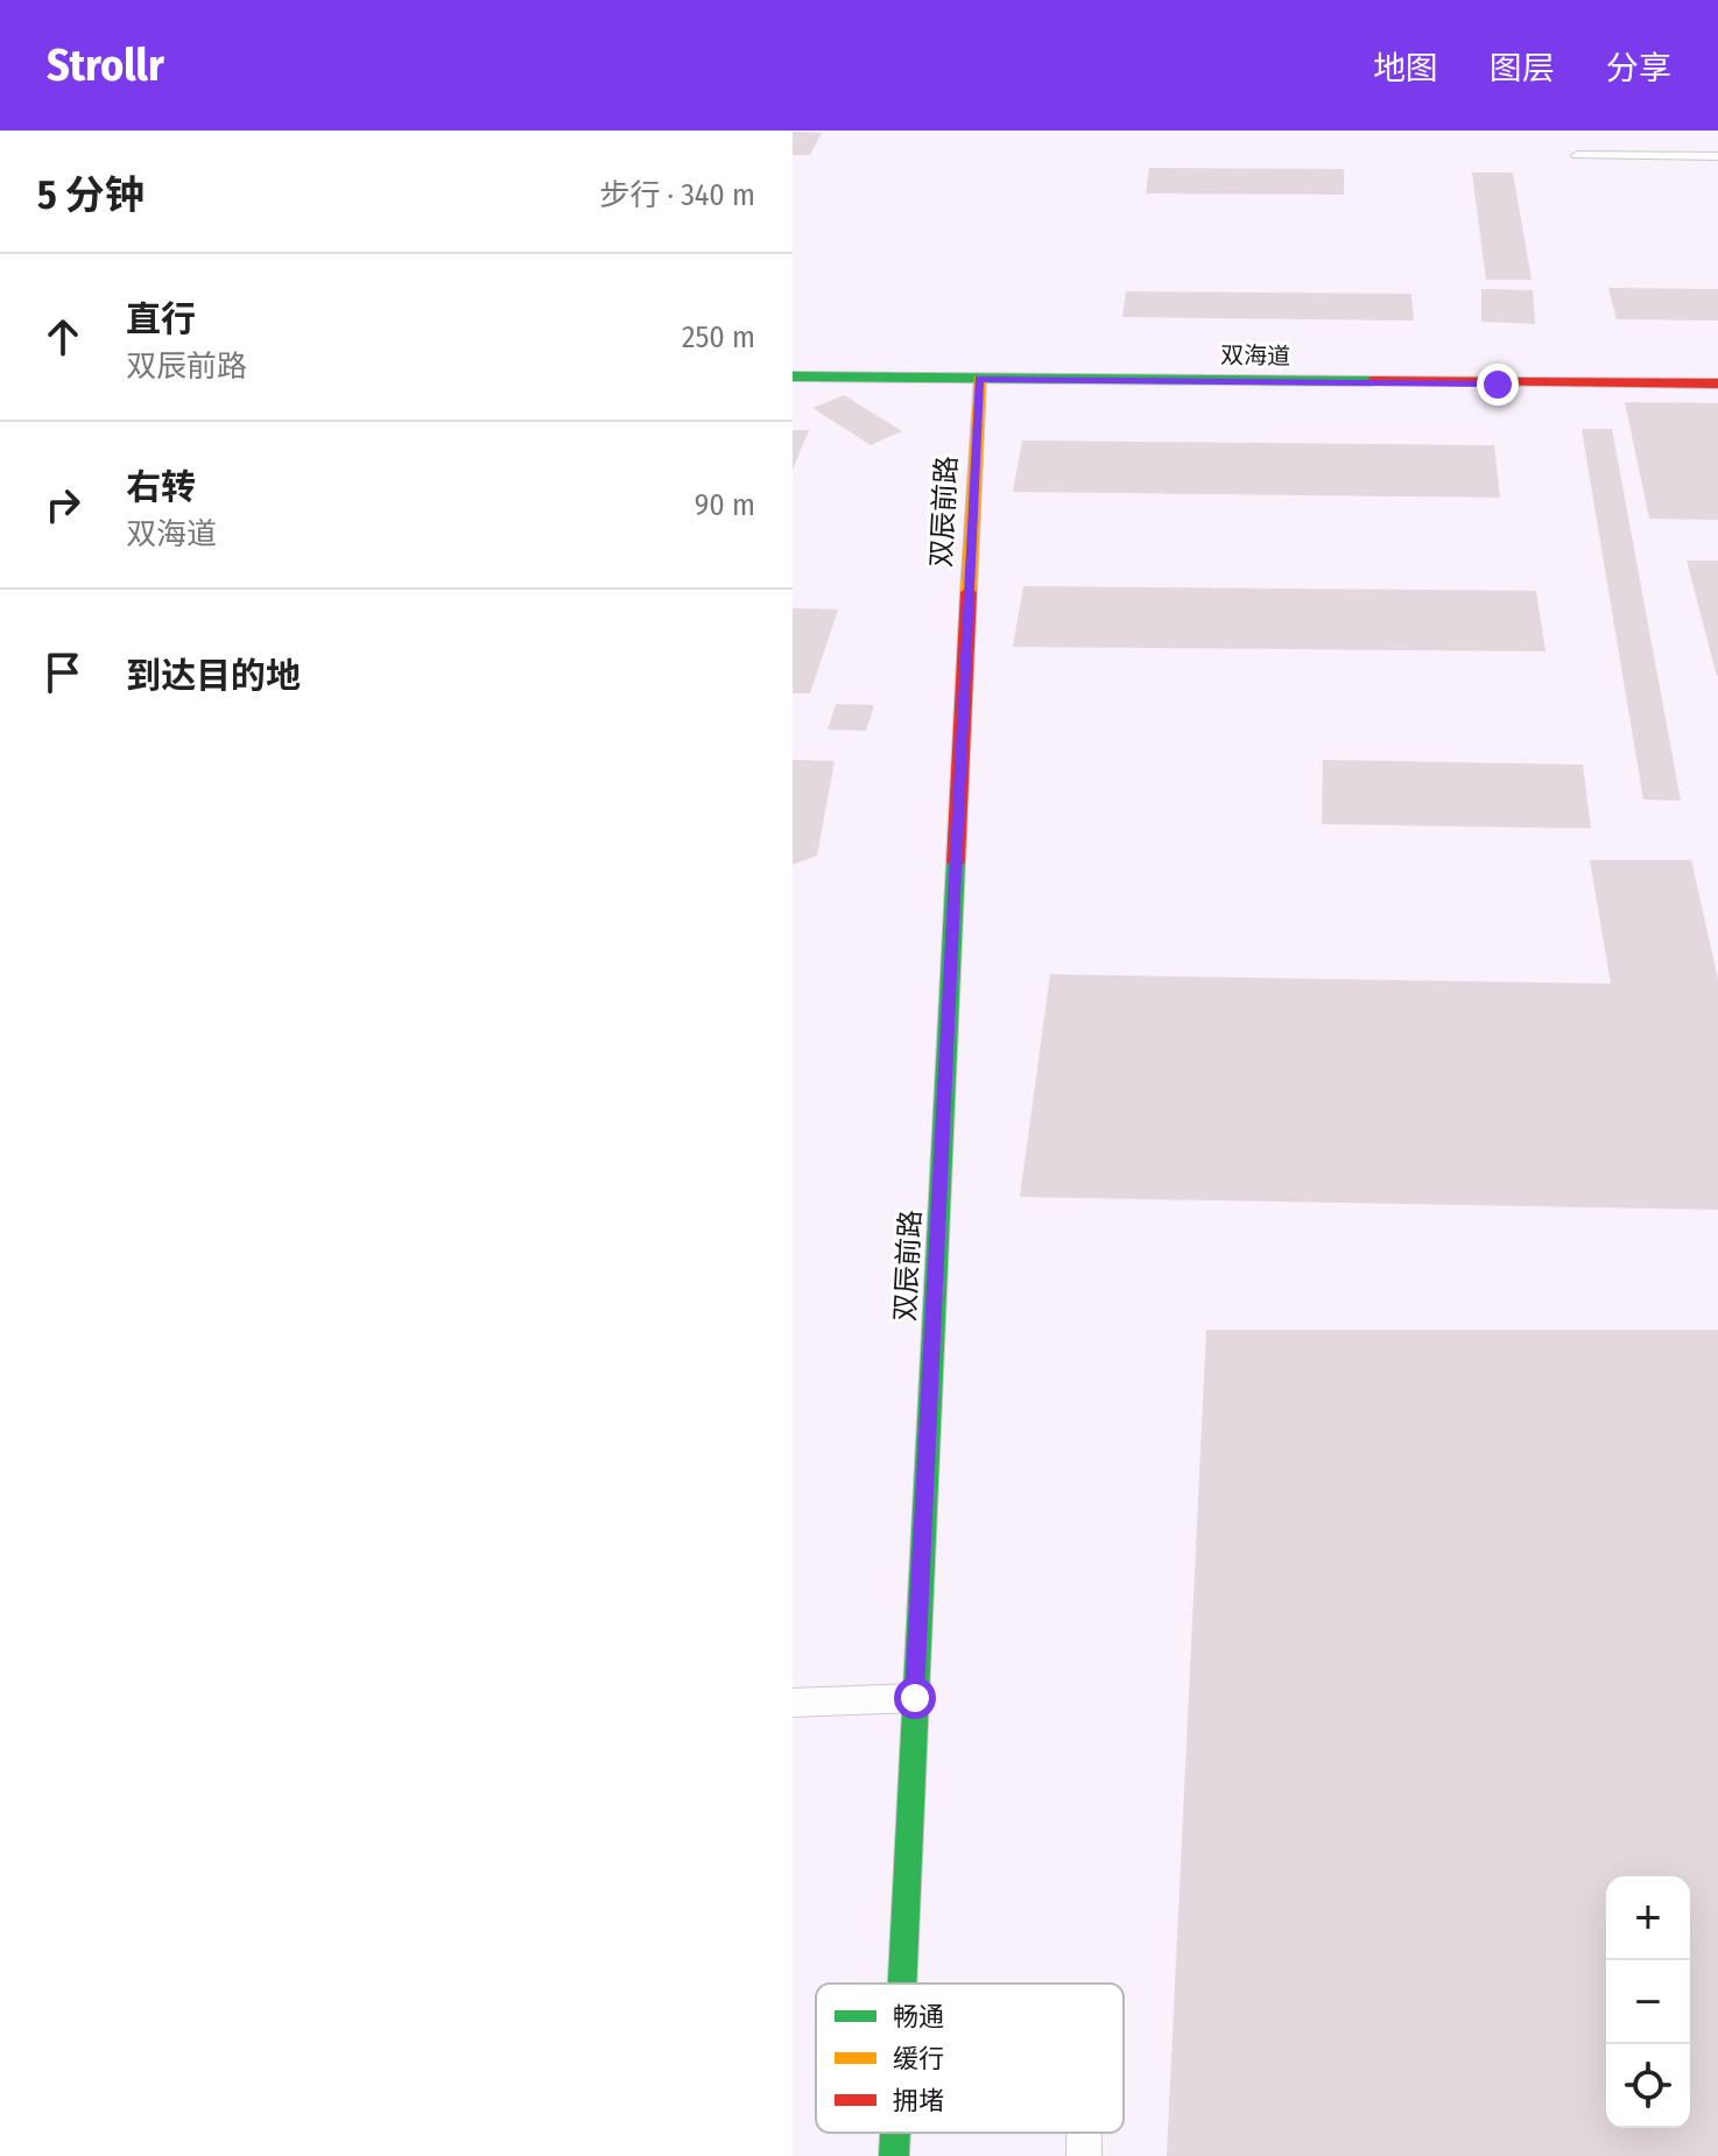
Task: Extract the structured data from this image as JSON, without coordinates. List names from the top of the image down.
{
  "streets": {
    "street": ["双海道", "双辰前路"]
  },
  "crossings": [
    ["双海道", "双辰前路"]
  ],
  "legend": ["畅通", "缓行", "拥堵"],
  "page": {
    "header": "Strollr",
    "nav": ["地图", "图层", "分享"],
    "heading": ["5 分钟", "步行 · 340 m"],
    "list": [
      ["直行", "双辰前路", "250 m"],
      ["右转", "双海道", "90 m"],
      "到达目的地"
    ],
    "map_buttons": ["+", "−"]
  }
}
